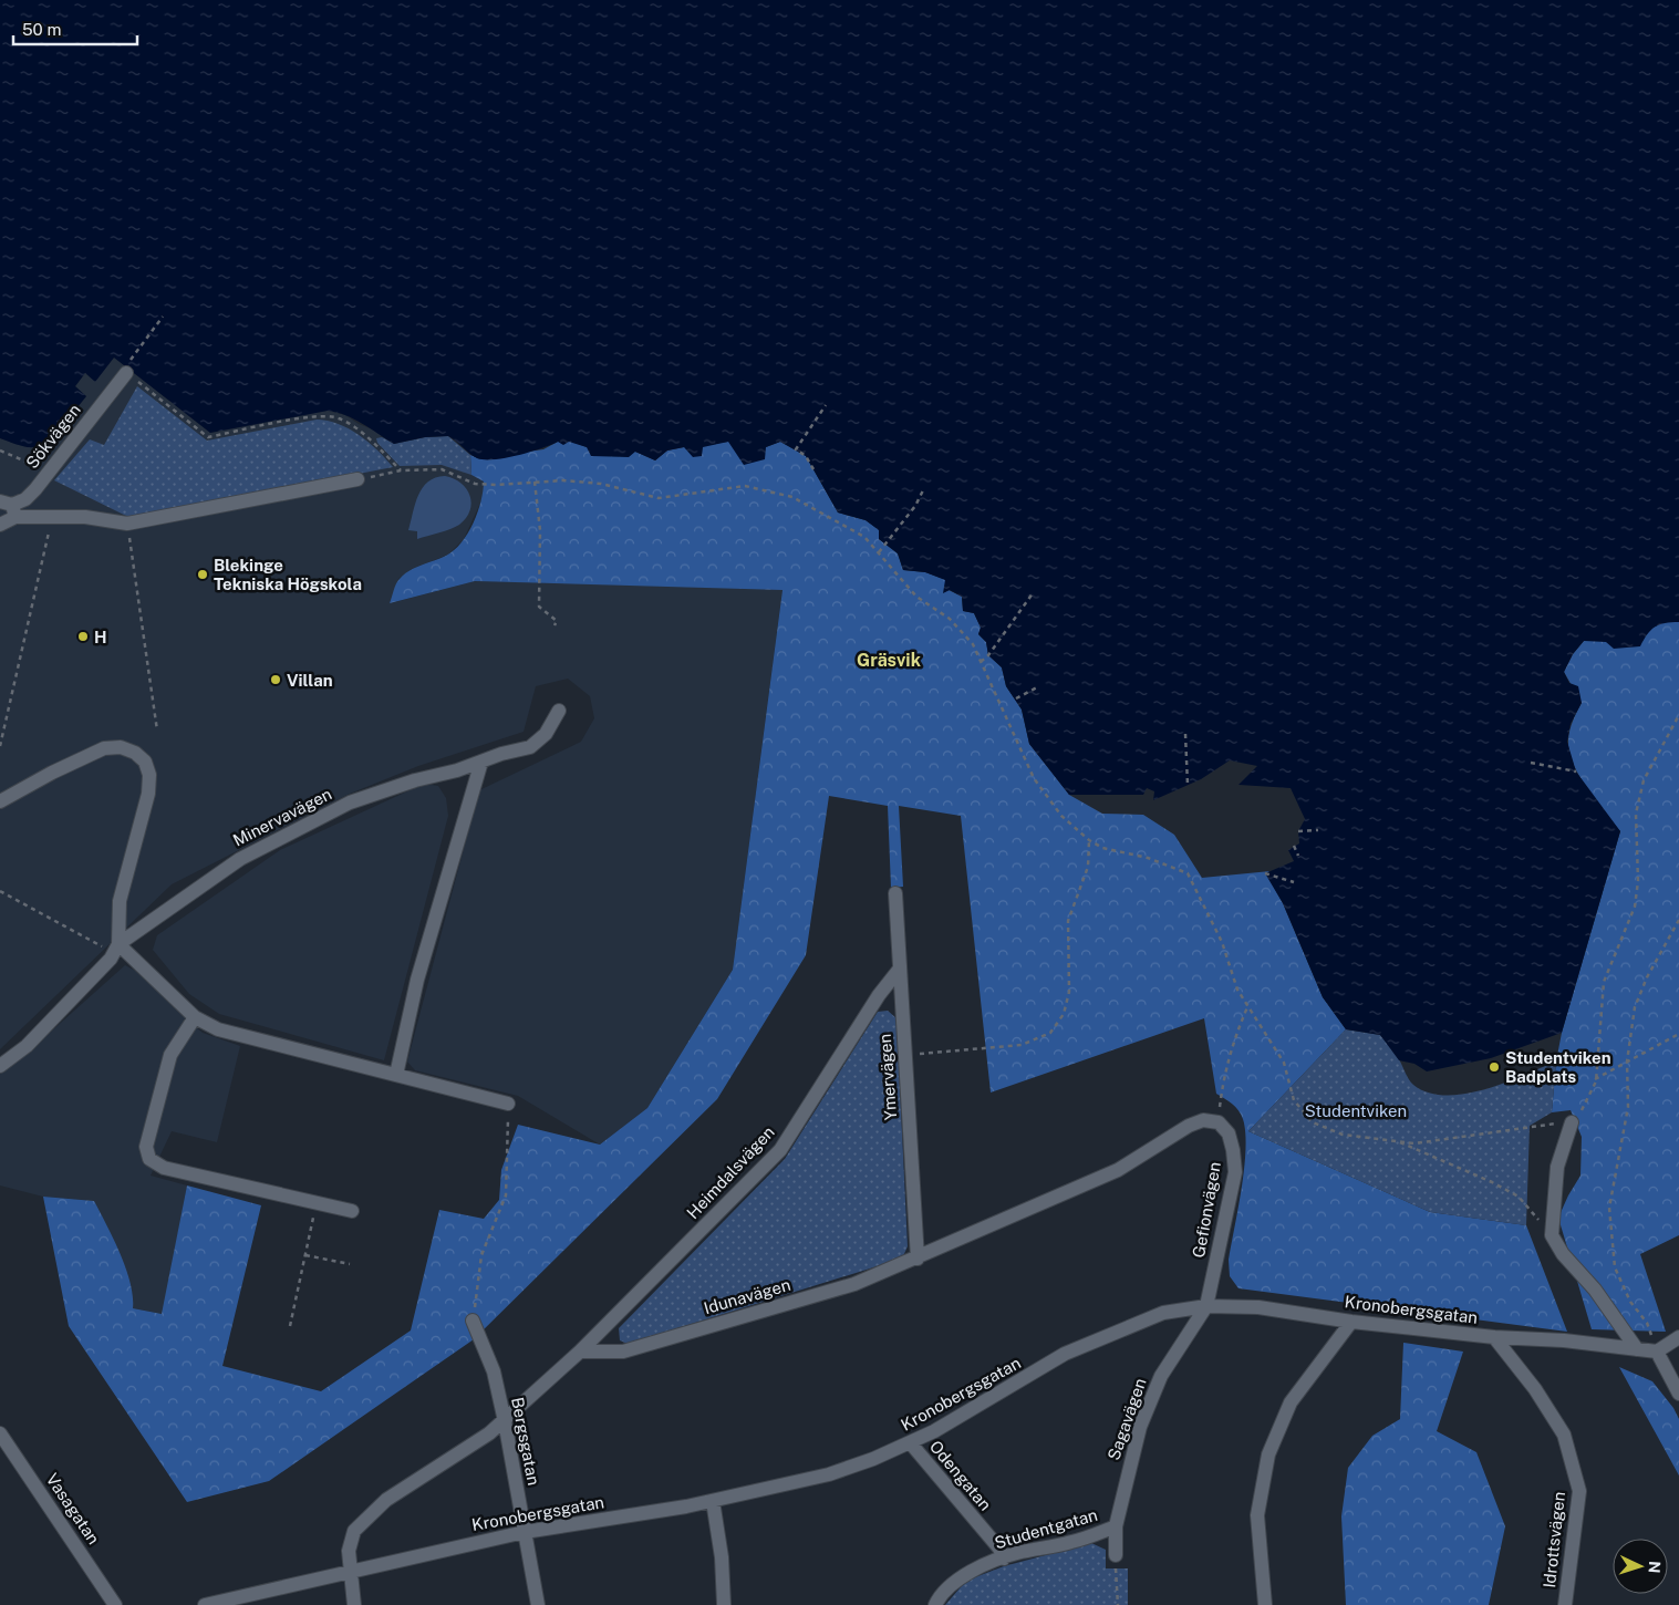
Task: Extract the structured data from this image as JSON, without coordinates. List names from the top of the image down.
{
  "streets": {
    "street": [
      "Sökvägen",
      "Minervavägen",
      "Ymervägen",
      "Heimdalsvägen",
      "Gefionvägen",
      "Idunavägen",
      "Kronobergsgatan",
      "Sagavägen",
      "Bergsgatan",
      "Odengatan",
      "Vasagatan",
      "Studentgatan",
      "Idrottsvägen"
    ]
  },
  "crossings": [
    ["Ymervägen", "Heimdalsvägen"],
    ["Ymervägen", "Idunavägen"],
    ["Heimdalsvägen", "Idunavägen"],
    ["Gefionvägen", "Idunavägen"],
    ["Gefionvägen", "Kronobergsgatan"],
    ["Gefionvägen", "Sagavägen"],
    ["Kronobergsgatan", "Sagavägen"],
    ["Kronobergsgatan", "Bergsgatan"],
    ["Kronobergsgatan", "Odengatan"],
    ["Kronobergsgatan", "Idrottsvägen"],
    ["Sagavägen", "Studentgatan"],
    ["Odengatan", "Studentgatan"]
  ],
  "districts": ["Gräsvik"],
  "parks": ["Studentviken"],
  "places": [
    "Blekinge Tekniska Högskola",
    "H",
    "Villan",
    "Studentviken Badplats"
  ],
  "scale_bar": "50 m",
  "north": "right"
}
